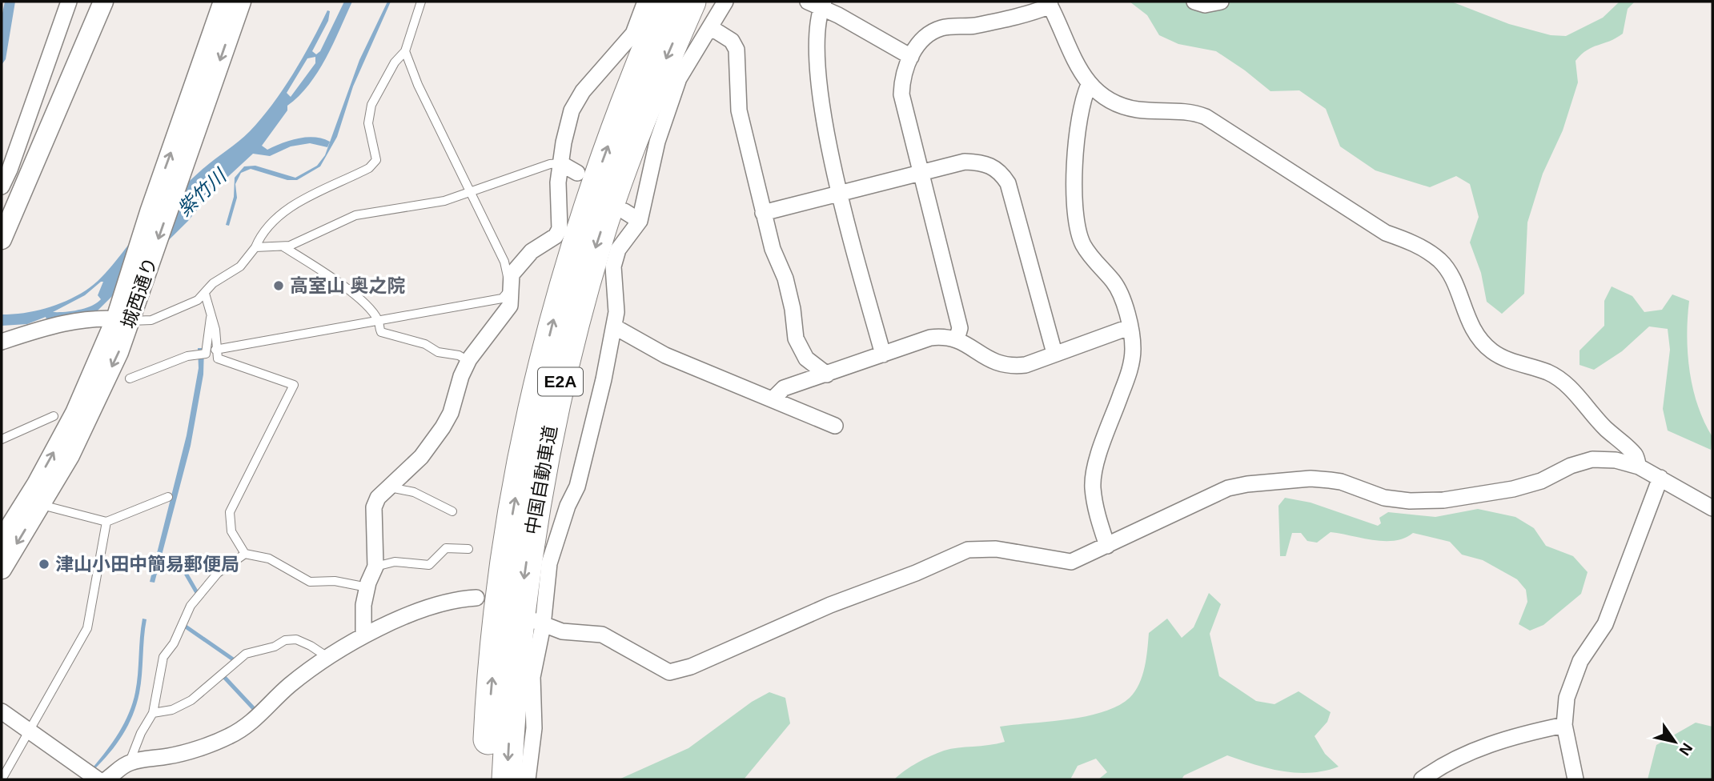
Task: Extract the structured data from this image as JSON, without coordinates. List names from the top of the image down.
{
  "streets": {
    "highway": ["E2A", "中国自動車道"],
    "street": ["城西通り"]
  },
  "water": ["紫竹川"],
  "places": ["高室山 奥之院", "津山小田中簡易郵便局"],
  "north": "bottom right"
}
